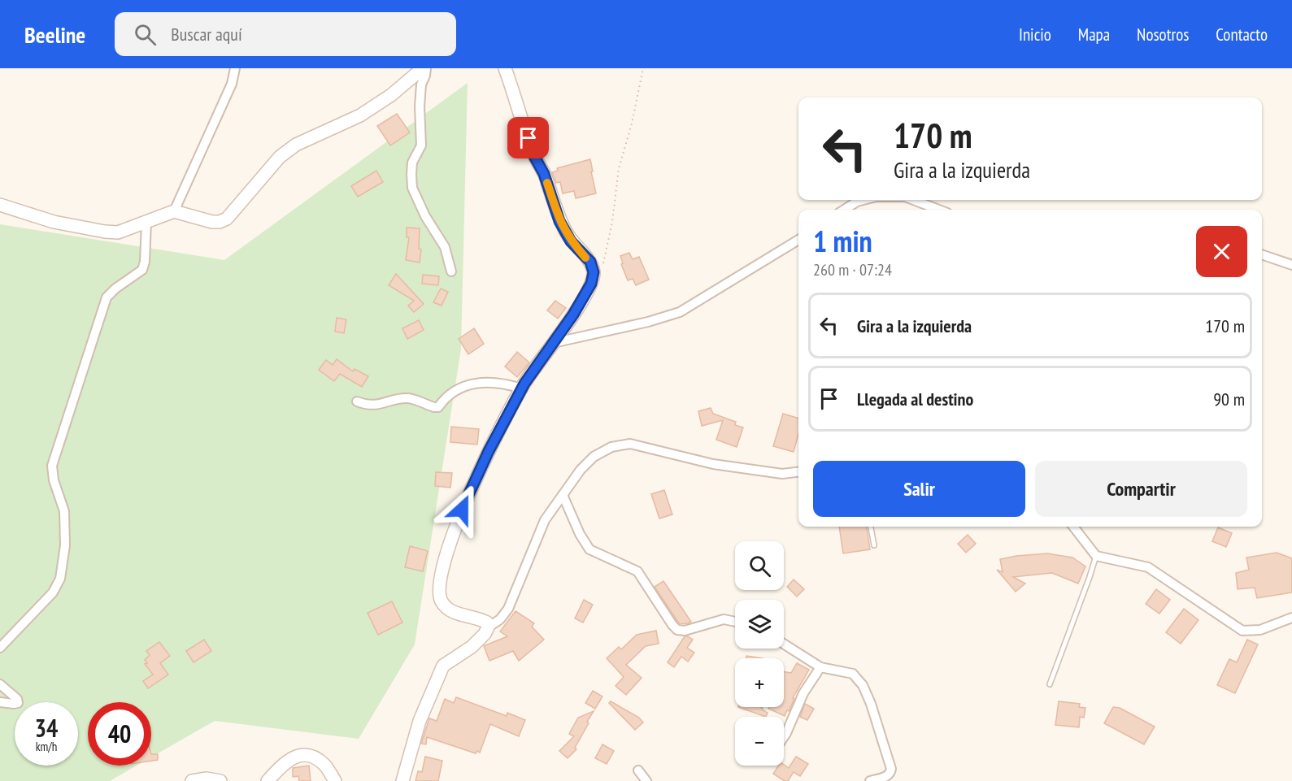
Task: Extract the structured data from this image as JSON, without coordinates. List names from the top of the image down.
{
  "page": {
    "header": "Beeline",
    "search": "Buscar aquí",
    "nav": [
      "Inicio",
      "Mapa",
      "Nosotros",
      "Contacto"
    ],
    "turn": ["170 m", "Gira a la izquierda"],
    "heading": ["1 min", "260 m · 07:24"],
    "list": [
      {
        "name": "Gira a la izquierda",
        "value": "170 m"
      },
      {
        "name": "Llegada al destino",
        "value": "90 m"
      }
    ],
    "buttons": ["Salir", "Compartir"],
    "map_buttons": ["+", "−"],
    "speed": "34 km/h",
    "limit": "40"
  }
}
